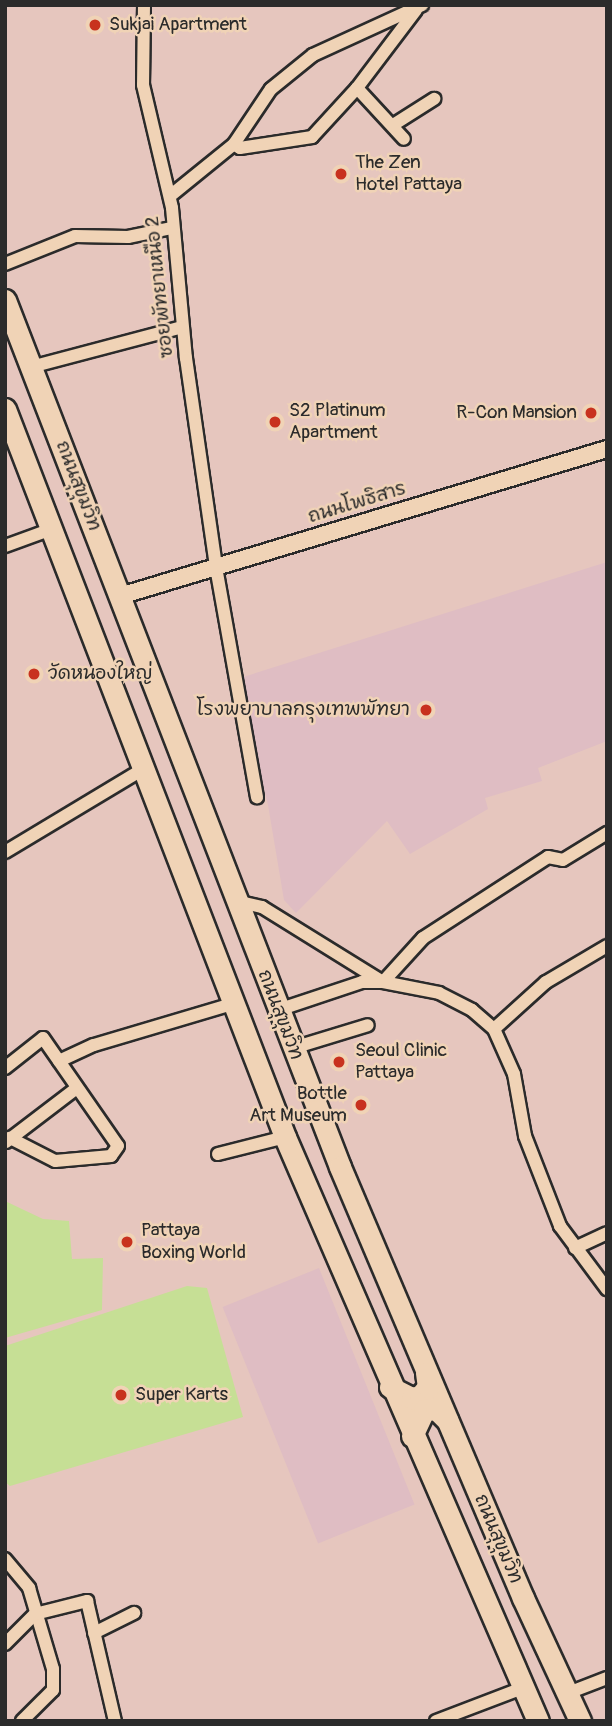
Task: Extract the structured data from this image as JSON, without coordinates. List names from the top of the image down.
{
  "streets": {
    "highway": ["ถนนสุขุมวิท"],
    "street": ["ซอยพัทยาเหนือ 2", "ถนนโพธิสาร"]
  },
  "crossings": [
    ["ซอยพัทยาเหนือ 2", "ถนนโพธิสาร"],
    ["ถนนสุขุมวิท", "ถนนโพธิสาร"]
  ],
  "places": [
    "Sukjai Apartment",
    "The Zen Hotel Pattaya",
    "R-Con Mansion",
    "S2 Platinum Apartment",
    "วัดหนองใหญ่",
    "โรงพยาบาลกรุงเทพพัทยา",
    "Seoul Clinic Pattaya",
    "Bottle Art Museum",
    "Pattaya Boxing World",
    "Super Karts"
  ]
}
